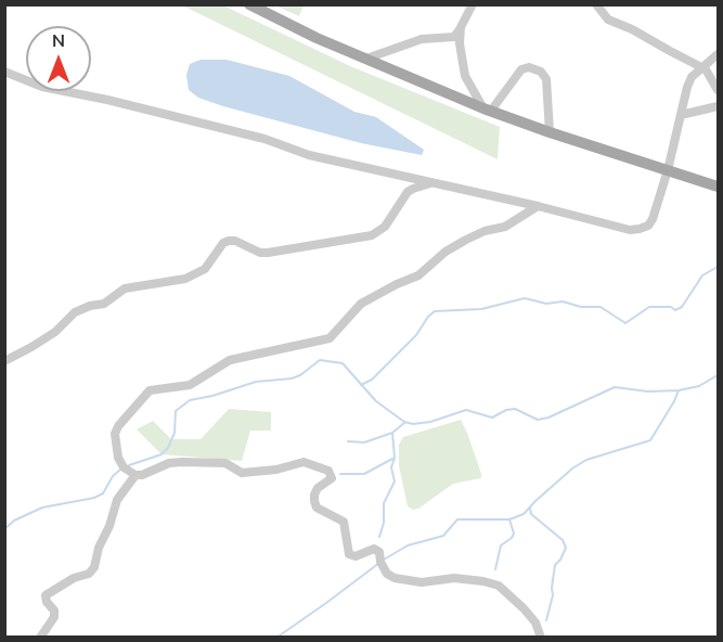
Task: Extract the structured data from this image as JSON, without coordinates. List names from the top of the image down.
{
  "north": "top"
}
